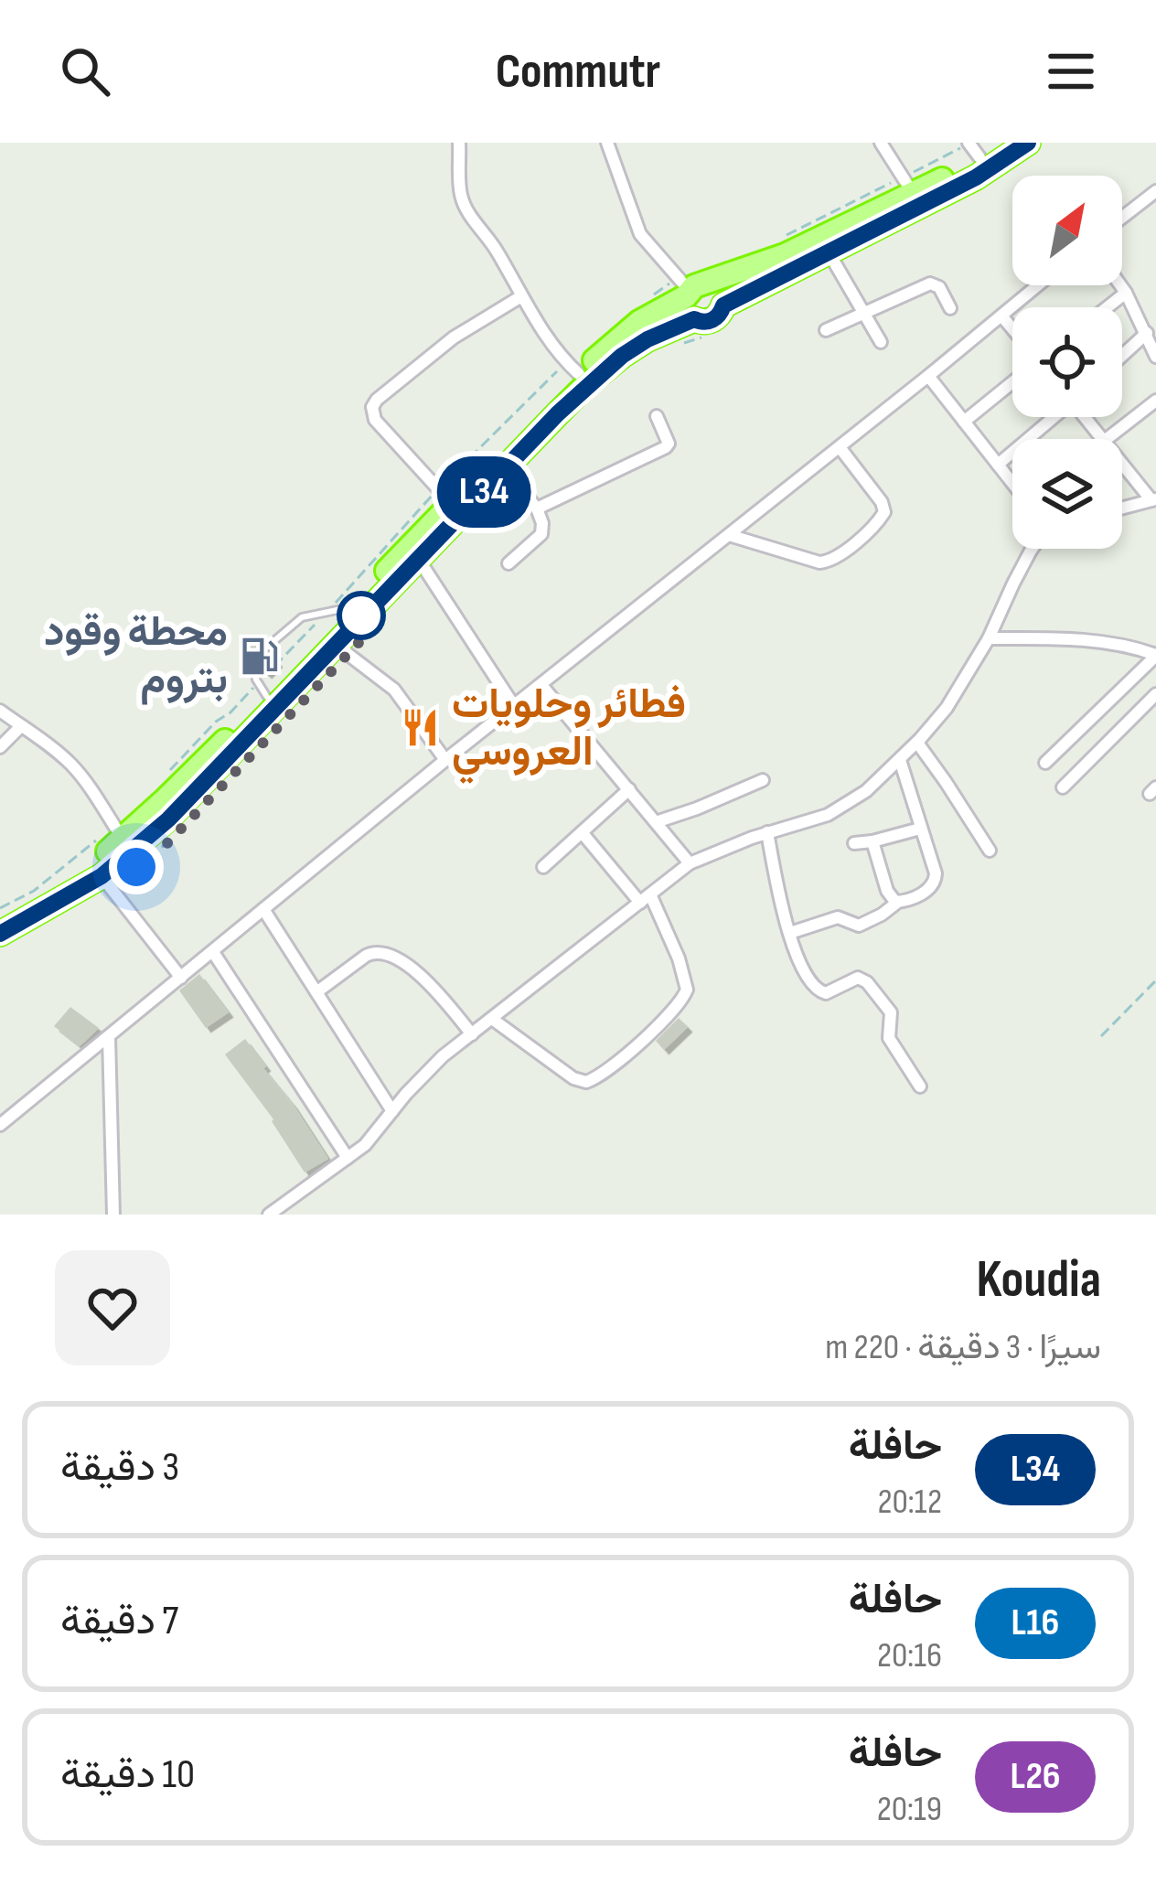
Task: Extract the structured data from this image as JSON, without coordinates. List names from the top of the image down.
{
  "places": {
    "fuel station": ["محطة وقود بتروم"],
    "restaurant": ["فطائر وحلويات العروسي"]
  },
  "lines": ["bus line L34"],
  "north": "top right",
  "page": {
    "header": "Commutr",
    "on_map": "L34",
    "heading": ["Koudia", "سيرًا · 3 دقيقة · 220 m"],
    "list": [
      {
        "mark": "L34",
        "name": "حافلة",
        "note": "20:12",
        "value": "3 دقيقة"
      },
      {
        "mark": "L16",
        "name": "حافلة",
        "note": "20:16",
        "value": "7 دقيقة"
      },
      {
        "mark": "L26",
        "name": "حافلة",
        "note": "20:19",
        "value": "10 دقيقة"
      }
    ]
  }
}
